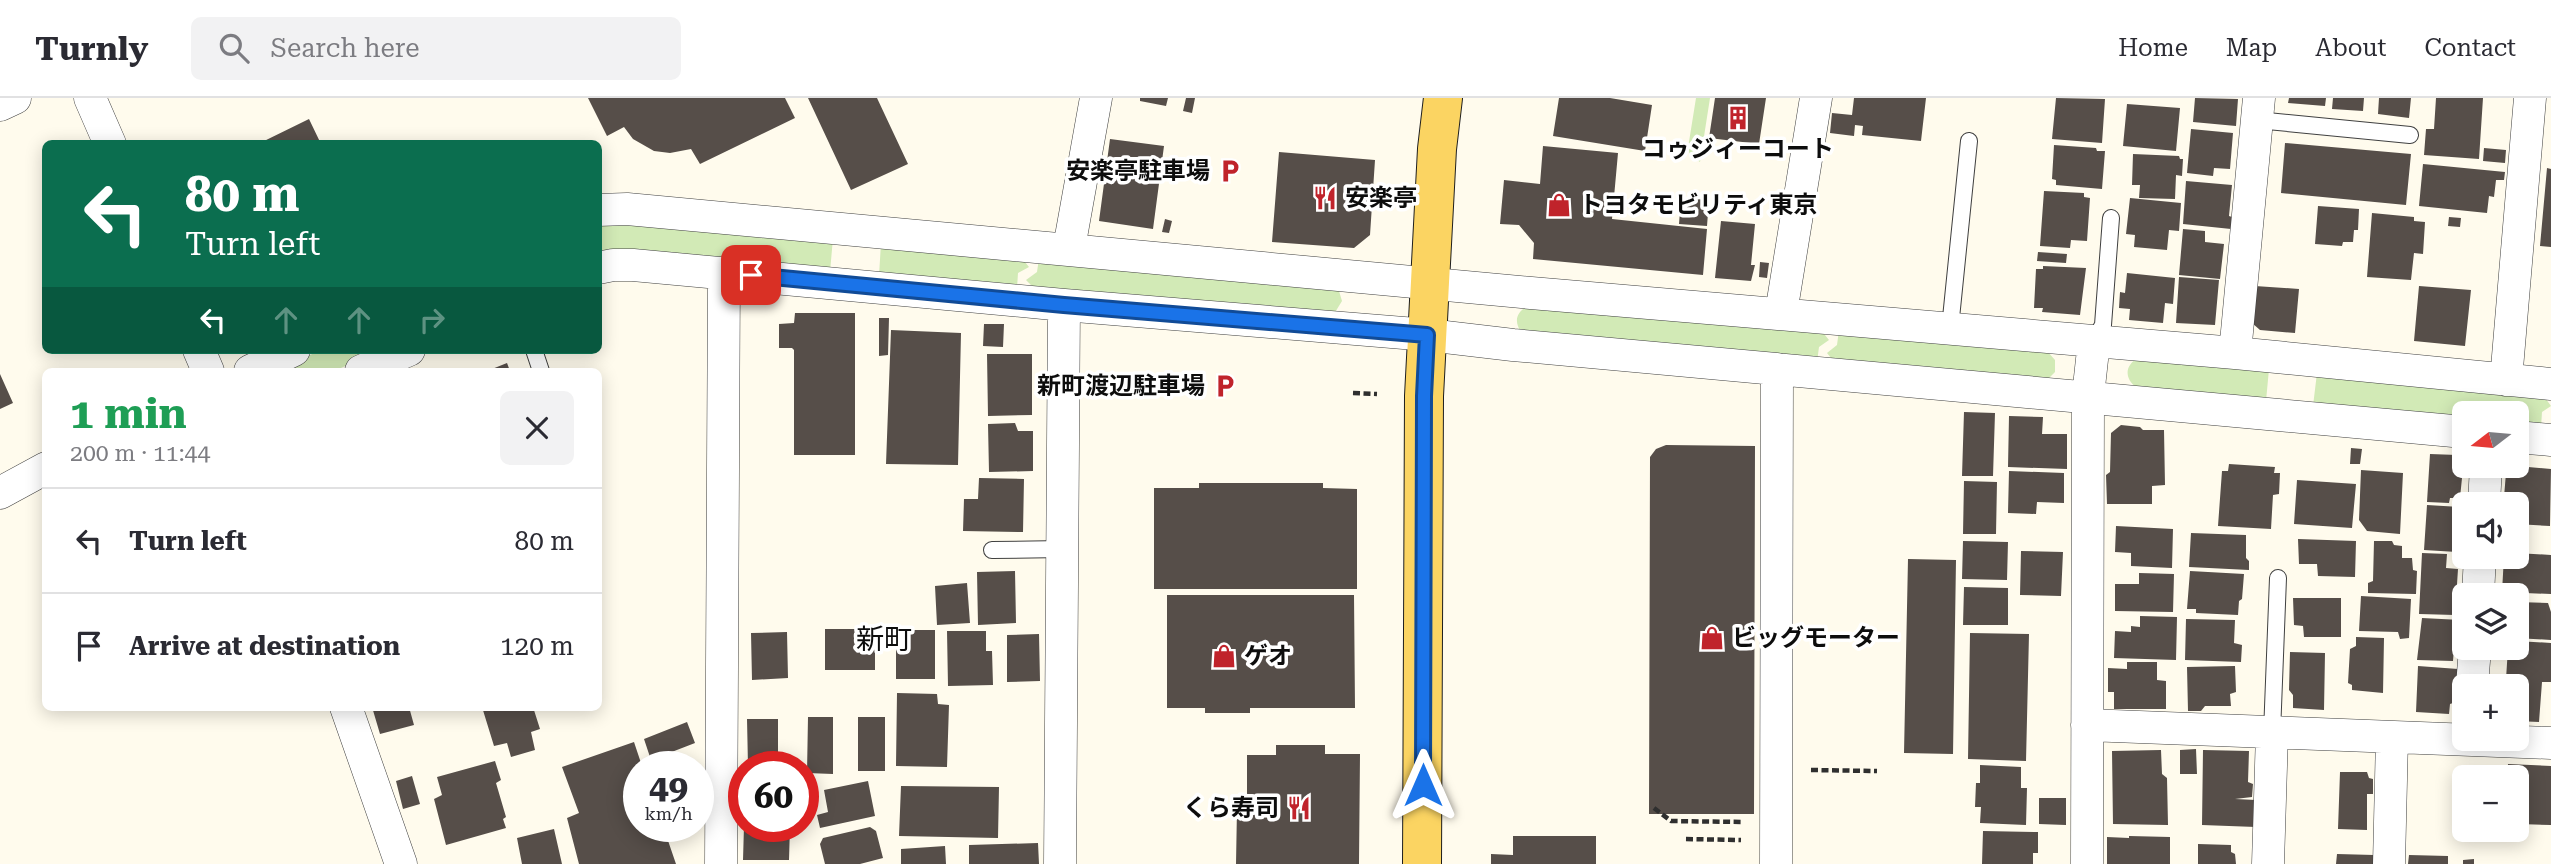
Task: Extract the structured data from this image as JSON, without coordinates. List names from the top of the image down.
{
  "districts": ["新町"],
  "places": {
    "building": ["コゥジィーコート"],
    "parking": ["安楽亭駐車場", "新町渡辺駐車場"],
    "restaurant": ["安楽亭", "くら寿司"],
    "shop": ["トヨタモビリティ東京", "ビッグモーター", "ゲオ"]
  },
  "north": "left",
  "page": {
    "header": "Turnly",
    "search": "Search here",
    "nav": [
      "Home",
      "Map",
      "About",
      "Contact"
    ],
    "turn": ["80 m", "Turn left"],
    "heading": ["1 min", "200 m · 11:44"],
    "map_buttons": ["+", "−"],
    "list": [
      {
        "name": "Turn left",
        "value": "80 m"
      },
      {
        "name": "Arrive at destination",
        "value": "120 m"
      }
    ],
    "speed": "49 km/h",
    "limit": "60"
  }
}
